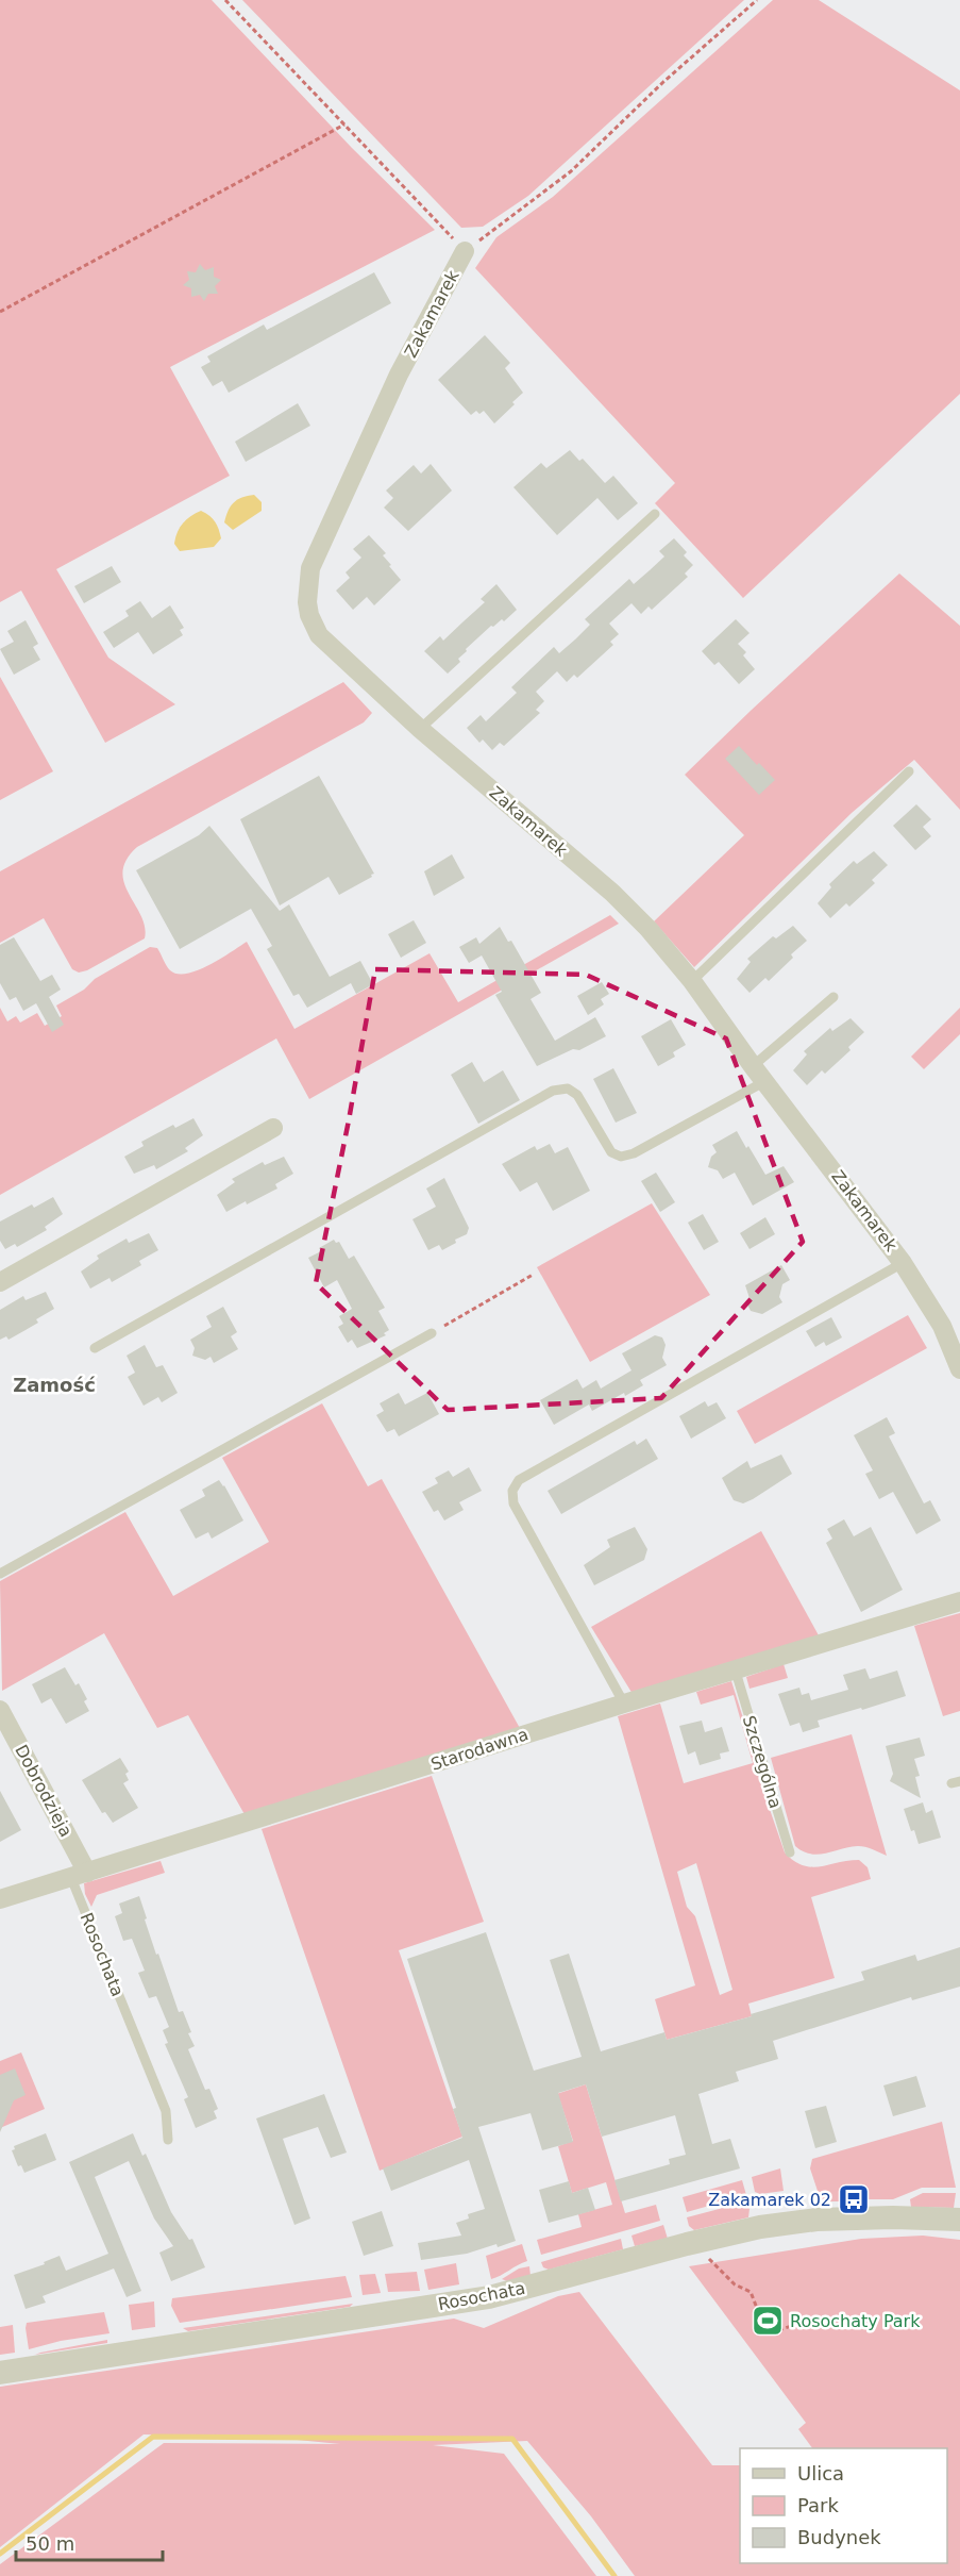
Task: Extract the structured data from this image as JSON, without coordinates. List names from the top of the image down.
{
  "streets": {
    "street": [
      "Zakamarek",
      "Starodawna",
      "Dobrodzieja",
      "Rosochata"
    ],
    "lane": ["Szczególna"]
  },
  "crossings": [
    ["Starodawna", "Szczególna"],
    ["Starodawna", "Dobrodzieja"],
    ["Starodawna", "Rosochata"],
    ["Dobrodzieja", "Rosochata"]
  ],
  "districts": ["Zamość"],
  "places": {
    "bus stop": ["Zakamarek 02"],
    "sports": ["Rosochaty Park"]
  },
  "legend": ["Ulica", "Park", "Budynek"],
  "scale_bar": "50 m"
}
